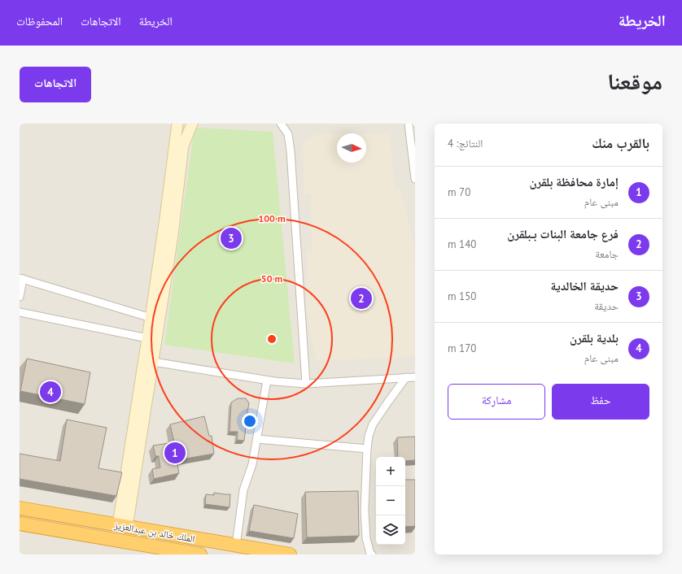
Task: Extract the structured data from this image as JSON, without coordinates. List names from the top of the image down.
{
  "streets": {
    "highway": ["الملك خالد بن عبدالعزيز"]
  },
  "north": "right",
  "page": {
    "header": "الخريطة",
    "nav": ["الخريطة", "الاتجاهات", "المحفوظات"],
    "title": "موقعنا",
    "buttons": [
      "الاتجاهات",
      ["حفظ", "مشاركة"]
    ],
    "heading": ["بالقرب منك", "النتائج: 4"],
    "list": [
      {
        "mark": "1",
        "name": "إمارة محافظة بلقرن",
        "note": "مبنى عام",
        "value": "70 m"
      },
      {
        "mark": "2",
        "name": "فرع جامعة البنات بـبلقرن",
        "note": "جامعة",
        "value": "140 m"
      },
      {
        "mark": "3",
        "name": "حديقة الخالدية",
        "note": "حديقة",
        "value": "150 m"
      },
      {
        "mark": "4",
        "name": "بلدية بلقرن",
        "note": "مبنى عام",
        "value": "170 m"
      }
    ],
    "pins": [
      "3",
      "2",
      "4",
      "1"
    ],
    "map_buttons": ["+", "−"]
  },
  "rings": ["100 m", "50 m"]
}
